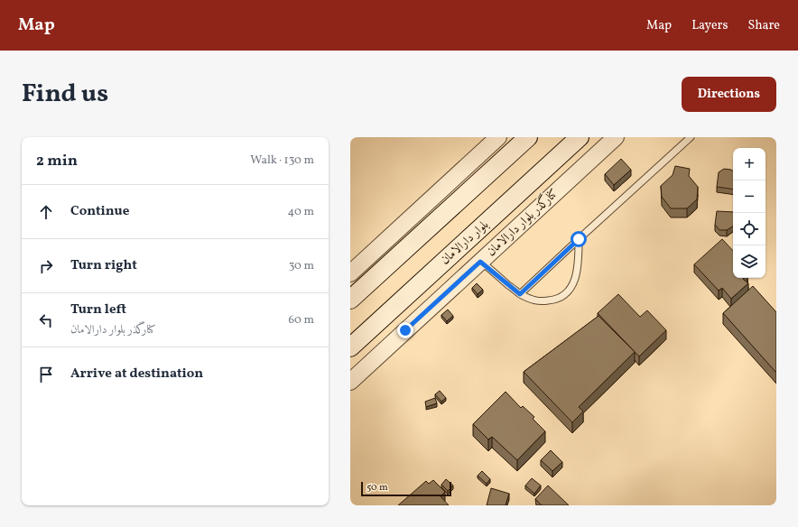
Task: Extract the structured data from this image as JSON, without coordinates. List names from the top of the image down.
{
  "streets": {
    "main road": ["بلوار دارالامان"],
    "street": ["کنارگذر بلوار دارالامان"]
  },
  "scale_bar": "50 m",
  "page": {
    "header": "Map",
    "nav": ["Map", "Layers", "Share"],
    "title": "Find us",
    "buttons": "Directions",
    "heading": ["2 min", "Walk · 130 m"],
    "map_buttons": ["+", "−"],
    "list": [
      ["Continue", "40 m"],
      ["Turn right", "30 m"],
      ["Turn left", "کنارگذر بلوار دارالامان", "60 m"],
      "Arrive at destination"
    ],
    "scale": "50 m"
  }
}
